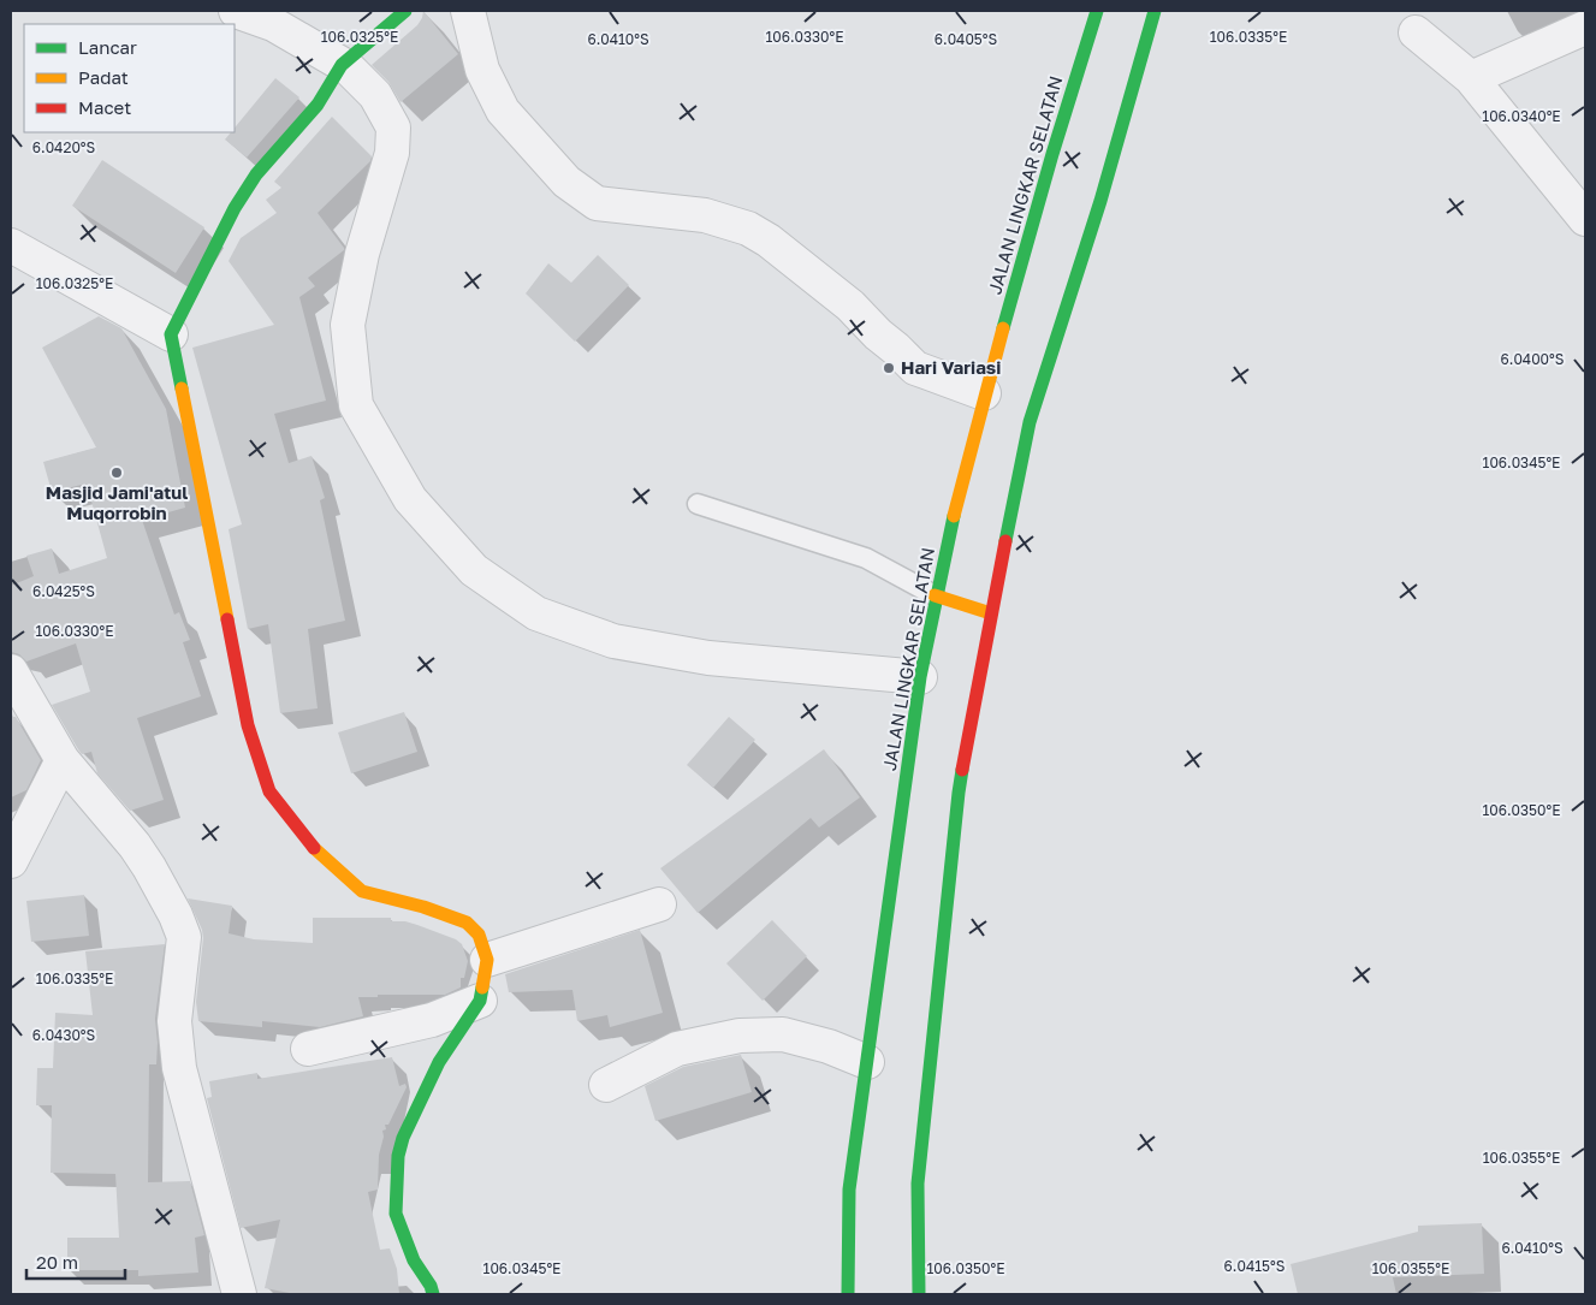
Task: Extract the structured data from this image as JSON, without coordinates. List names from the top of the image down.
{
  "streets": {
    "main road": ["JALAN LINGKAR SELATAN"]
  },
  "places": ["Hari Variasi", "Masjid Jami'atul Muqorrobin"],
  "legend": ["Lancar", "Padat", "Macet"],
  "scale_bar": "20 m",
  "coordinates": [
    "106.0325°E",
    "106.0330°E",
    "106.0335°E",
    "6.0405°S",
    "6.0410°S",
    "106.0340°E",
    "6.0420°S",
    "6.0400°S",
    "106.0345°E",
    "6.0425°S",
    "106.0350°E",
    "6.0430°S",
    "106.0355°E",
    "6.0415°S"
  ]
}
